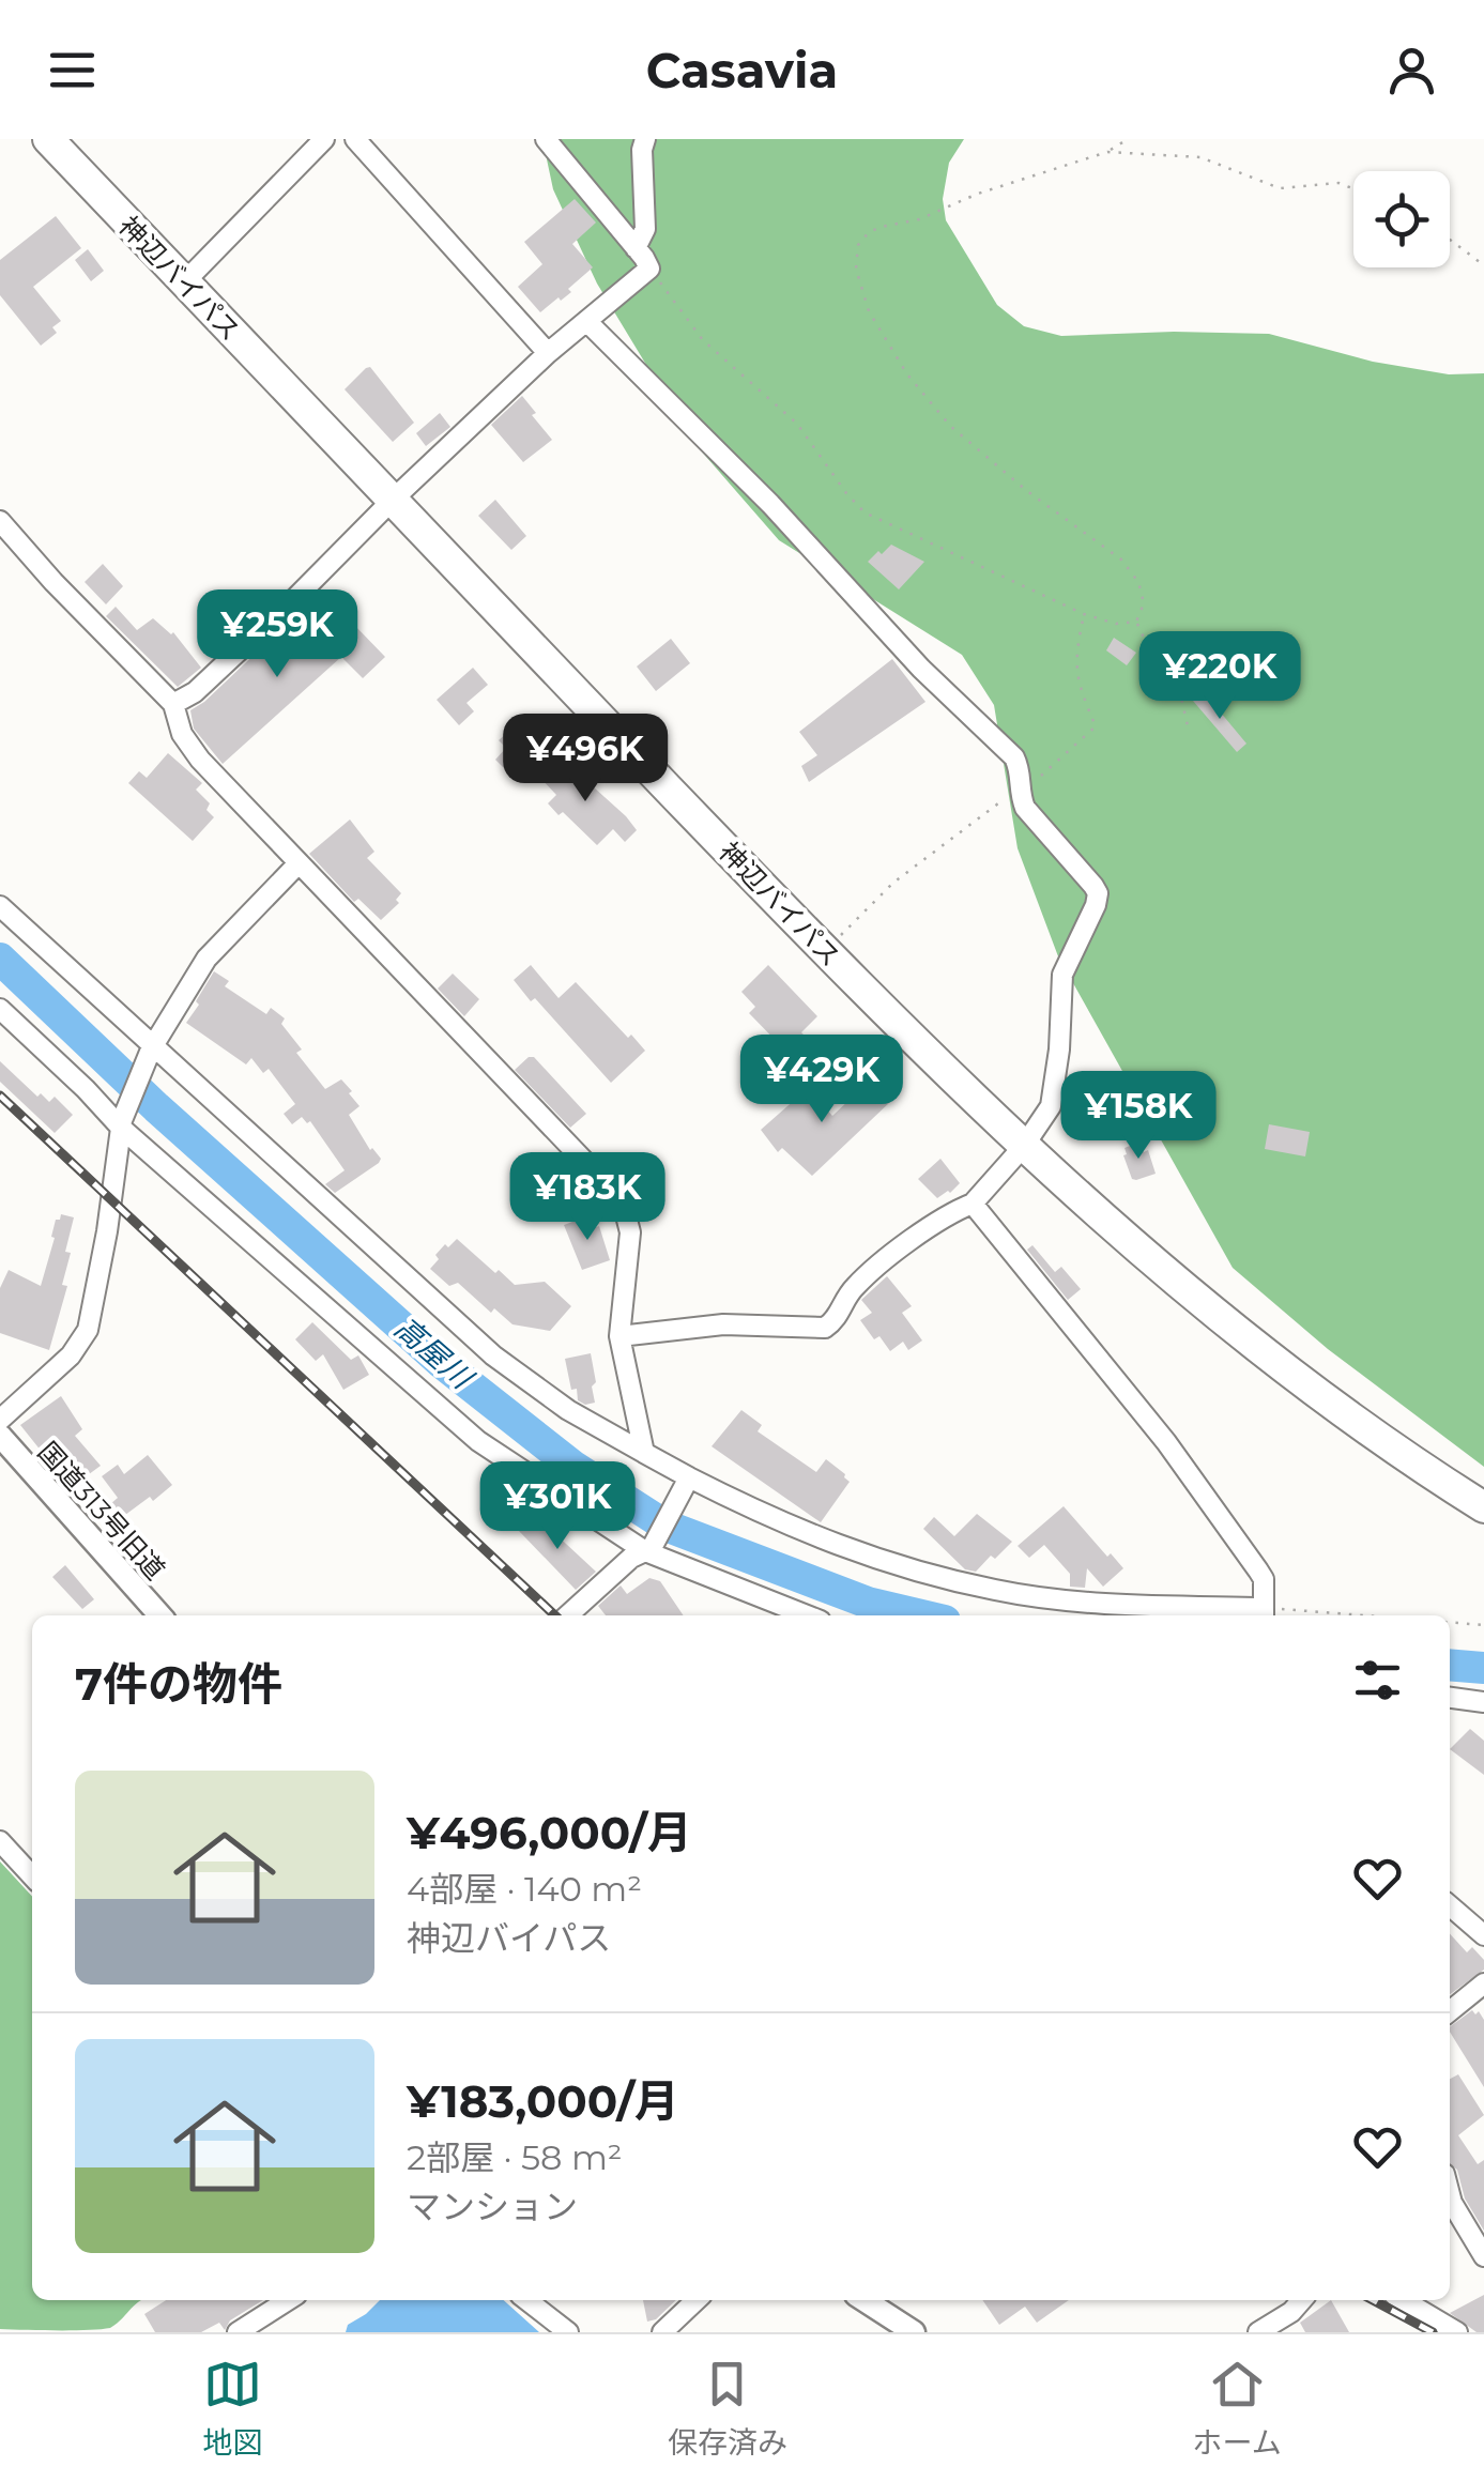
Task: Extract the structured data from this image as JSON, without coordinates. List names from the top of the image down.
{
  "streets": {
    "highway": ["神辺バイパス"],
    "street": ["国道313号旧道"]
  },
  "water": ["高屋川"],
  "page": {
    "header": "Casavia",
    "price": [
      "¥259K",
      "¥220K",
      "¥496K",
      "¥429K",
      "¥158K",
      "¥183K",
      "¥301K"
    ],
    "heading": "7件の物件",
    "list": [
      {
        "name": "¥496,000/月",
        "note": "4部屋 · 140 m² · 神辺バイパス"
      },
      {
        "name": "¥183,000/月",
        "note": "2部屋 · 58 m² · マンション"
      }
    ],
    "tabs": ["地図", "保存済み", "ホーム"]
  }
}
